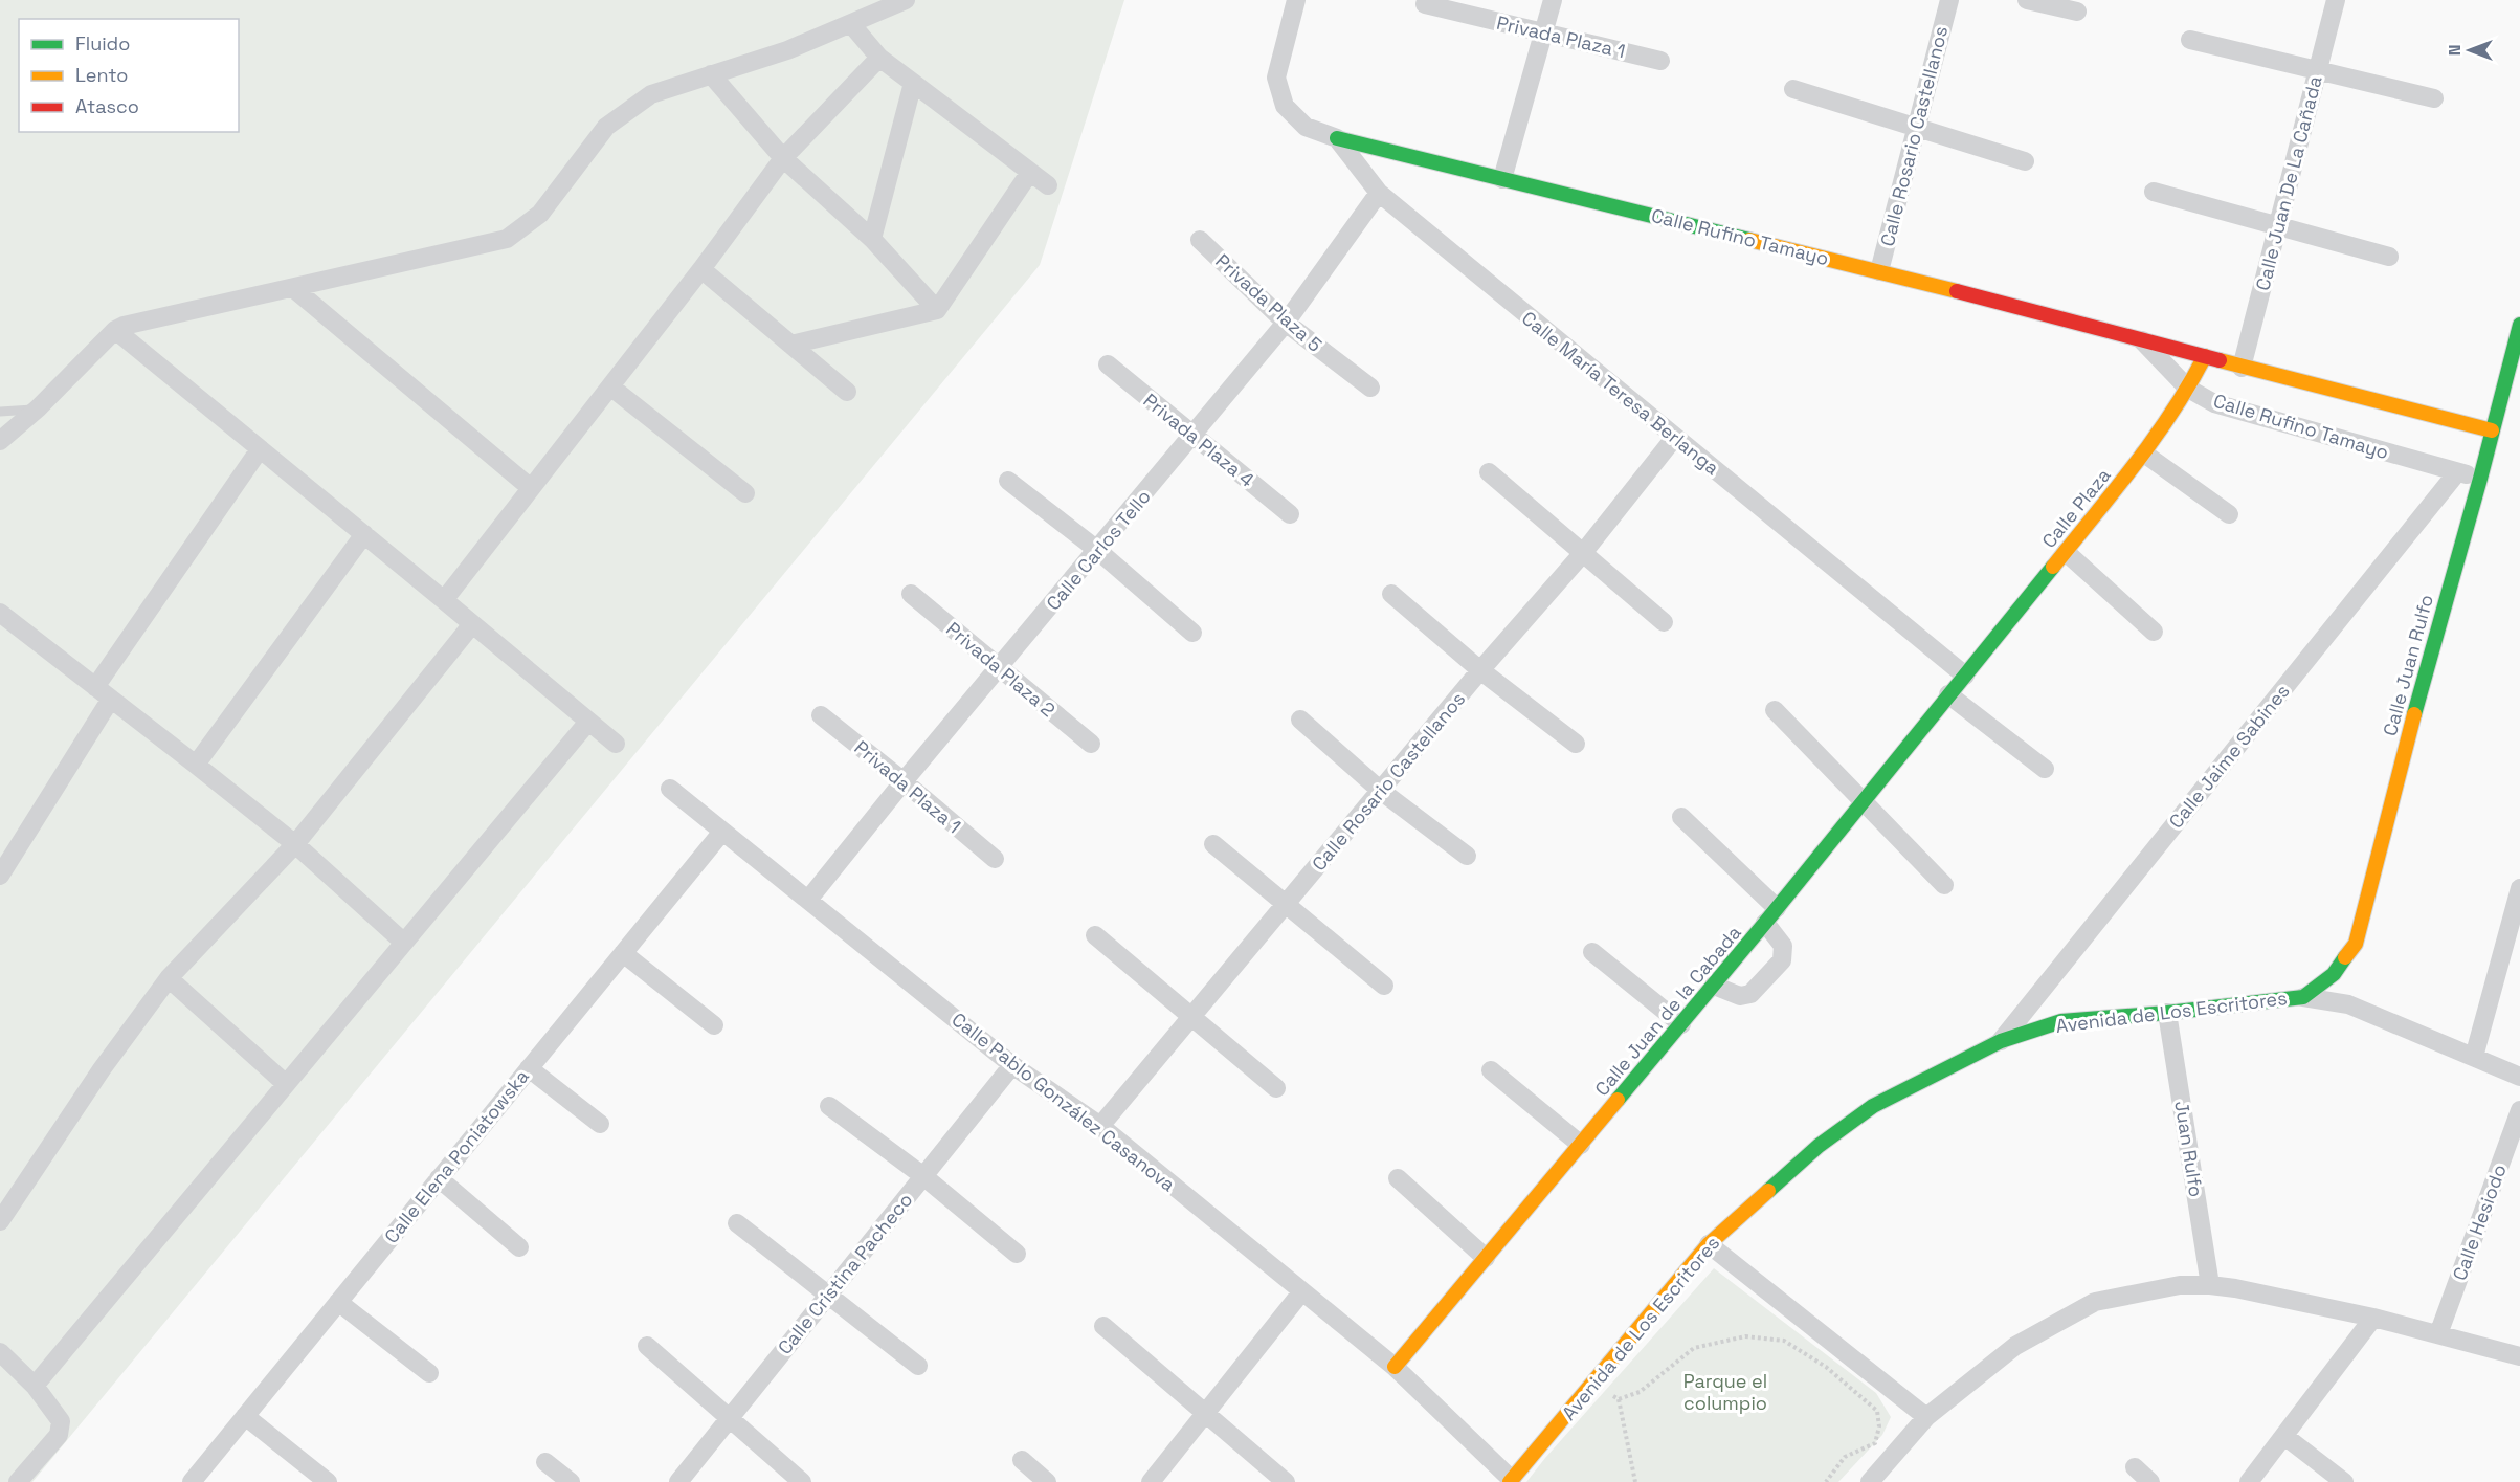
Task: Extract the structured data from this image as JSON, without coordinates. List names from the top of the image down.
{
  "streets": {
    "street": [
      "Privada Plaza 1",
      "Calle Rosario Castellanos",
      "Calle Juan De La Cañada",
      "Calle Rufino Tamayo",
      "Privada Plaza 5",
      "Calle María Teresa Berlanga",
      "Privada Plaza 4",
      "Calle Plaza",
      "Calle Carlos Tello",
      "Calle Juan Rulfo",
      "Privada Plaza 2",
      "Calle Jaime Sabines",
      "Calle Juan de la Cabada",
      "Avenida de Los Escritores",
      "Calle Pablo González Casanova",
      "Juan Rulfo",
      "Calle Elena Poniatowska",
      "Calle Hesiodo",
      "Calle Cristina Pacheco"
    ]
  },
  "crossings": [
    ["Privada Plaza 1", "Calle Carlos Tello"],
    ["Calle Rosario Castellanos", "Calle Rufino Tamayo"],
    ["Calle Rosario Castellanos", "Calle María Teresa Berlanga"],
    ["Calle Rosario Castellanos", "Calle Pablo González Casanova"],
    ["Calle Juan De La Cañada", "Calle Rufino Tamayo"],
    ["Calle Rufino Tamayo", "Calle María Teresa Berlanga"],
    ["Calle Rufino Tamayo", "Calle Plaza"],
    ["Calle Rufino Tamayo", "Calle Juan Rulfo"],
    ["Calle Rufino Tamayo", "Calle Jaime Sabines"],
    ["Privada Plaza 5", "Calle Carlos Tello"],
    ["Calle María Teresa Berlanga", "Calle Plaza"],
    ["Calle María Teresa Berlanga", "Calle Carlos Tello"],
    ["Calle María Teresa Berlanga", "Calle Juan de la Cabada"],
    ["Privada Plaza 4", "Calle Carlos Tello"],
    ["Calle Plaza", "Calle Juan de la Cabada"],
    ["Calle Carlos Tello", "Privada Plaza 2"],
    ["Calle Carlos Tello", "Calle Pablo González Casanova"],
    ["Calle Juan Rulfo", "Avenida de Los Escritores"],
    ["Calle Jaime Sabines", "Avenida de Los Escritores"],
    ["Calle Juan de la Cabada", "Calle Pablo González Casanova"],
    ["Avenida de Los Escritores", "Calle Pablo González Casanova"],
    ["Avenida de Los Escritores", "Juan Rulfo"],
    ["Calle Pablo González Casanova", "Calle Elena Poniatowska"],
    ["Calle Pablo González Casanova", "Calle Cristina Pacheco"]
  ],
  "parks": ["Parque el columpio"],
  "legend": ["Fluido", "Lento", "Atasco"],
  "north": "left"
}
